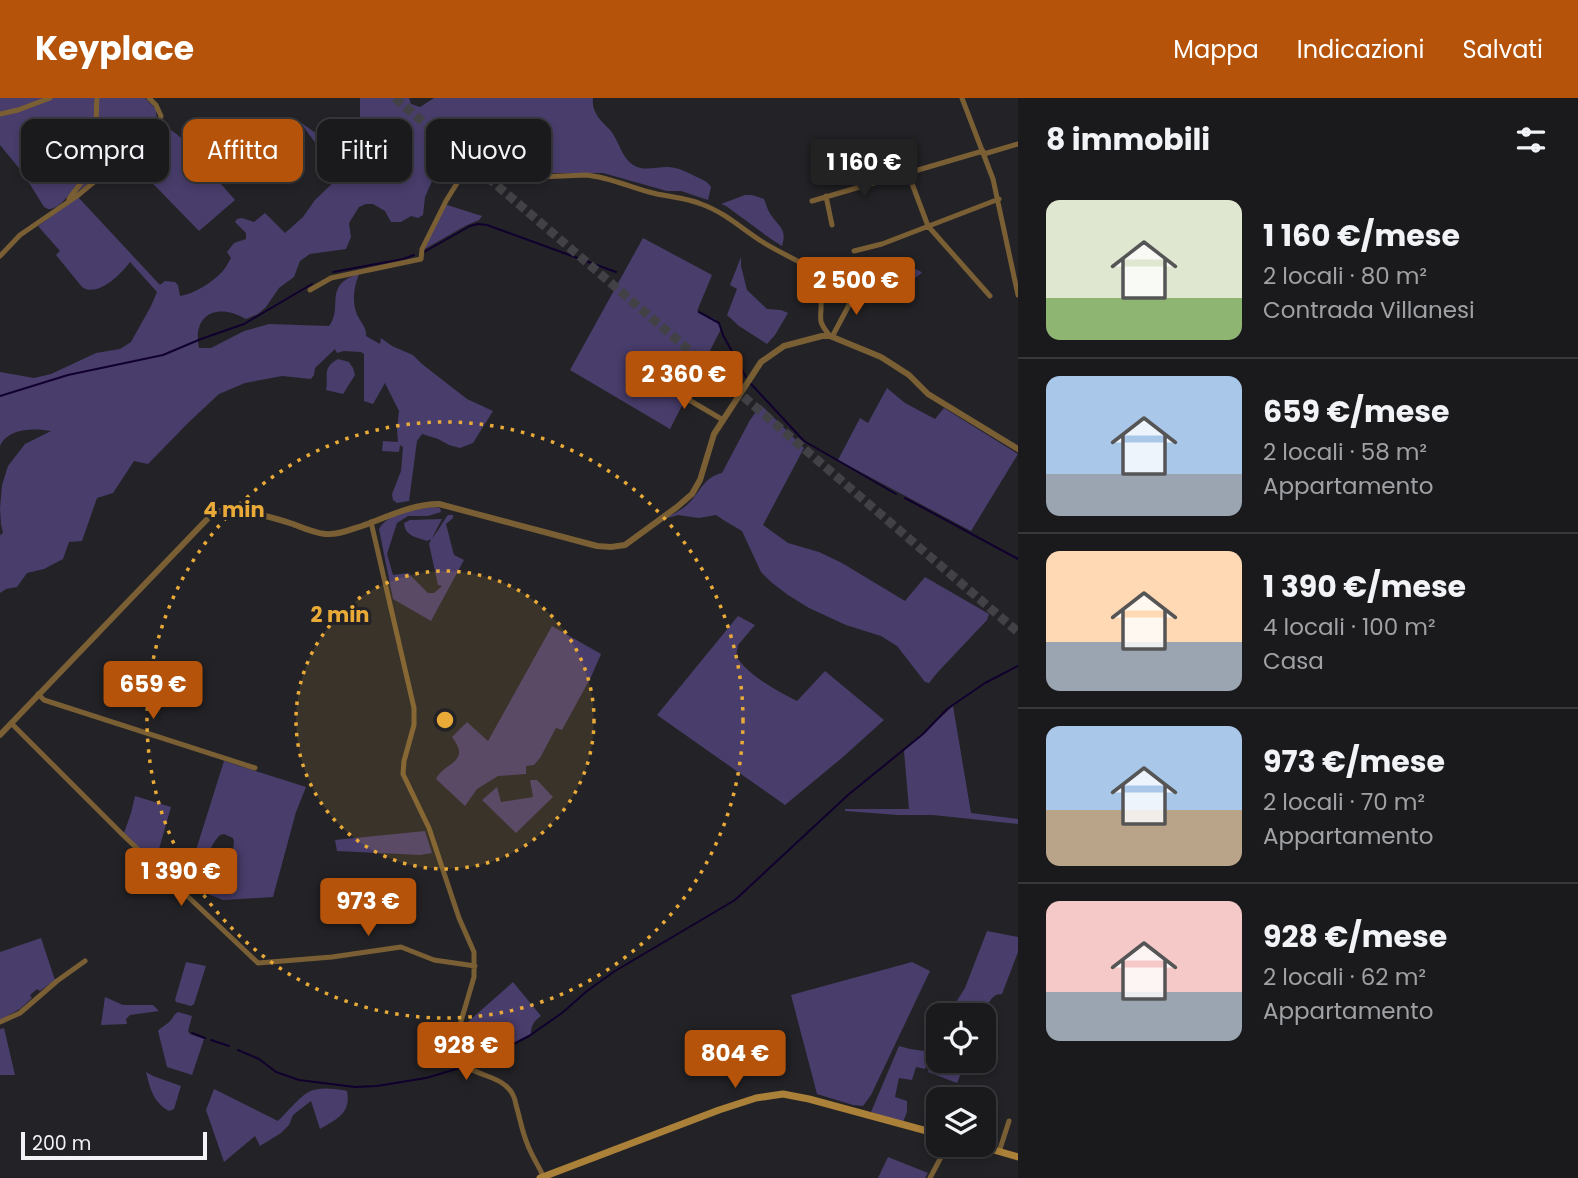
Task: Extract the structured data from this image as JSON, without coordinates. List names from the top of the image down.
{
  "scale_bar": "200 m",
  "page": {
    "header": "Keyplace",
    "nav": ["Mappa", "Indicazioni", "Salvati"],
    "heading": "8 immobili",
    "chip": [
      "Compra",
      "Affitta",
      "Filtri",
      "Nuovo"
    ],
    "price": [
      "1 160 €",
      "2 500 €",
      "2 360 €",
      "659 €",
      "1 390 €",
      "973 €",
      "928 €",
      "804 €"
    ],
    "list": [
      {
        "name": "1 160 €/mese",
        "note": "2 locali · 80 m² · Contrada Villanesi"
      },
      {
        "name": "659 €/mese",
        "note": "2 locali · 58 m² · Appartamento"
      },
      {
        "name": "1 390 €/mese",
        "note": "4 locali · 100 m² · Casa"
      },
      {
        "name": "973 €/mese",
        "note": "2 locali · 70 m² · Appartamento"
      },
      {
        "name": "928 €/mese",
        "note": "2 locali · 62 m² · Appartamento"
      }
    ],
    "scale": "200 m"
  },
  "rings": ["4 min", "2 min"]
}
